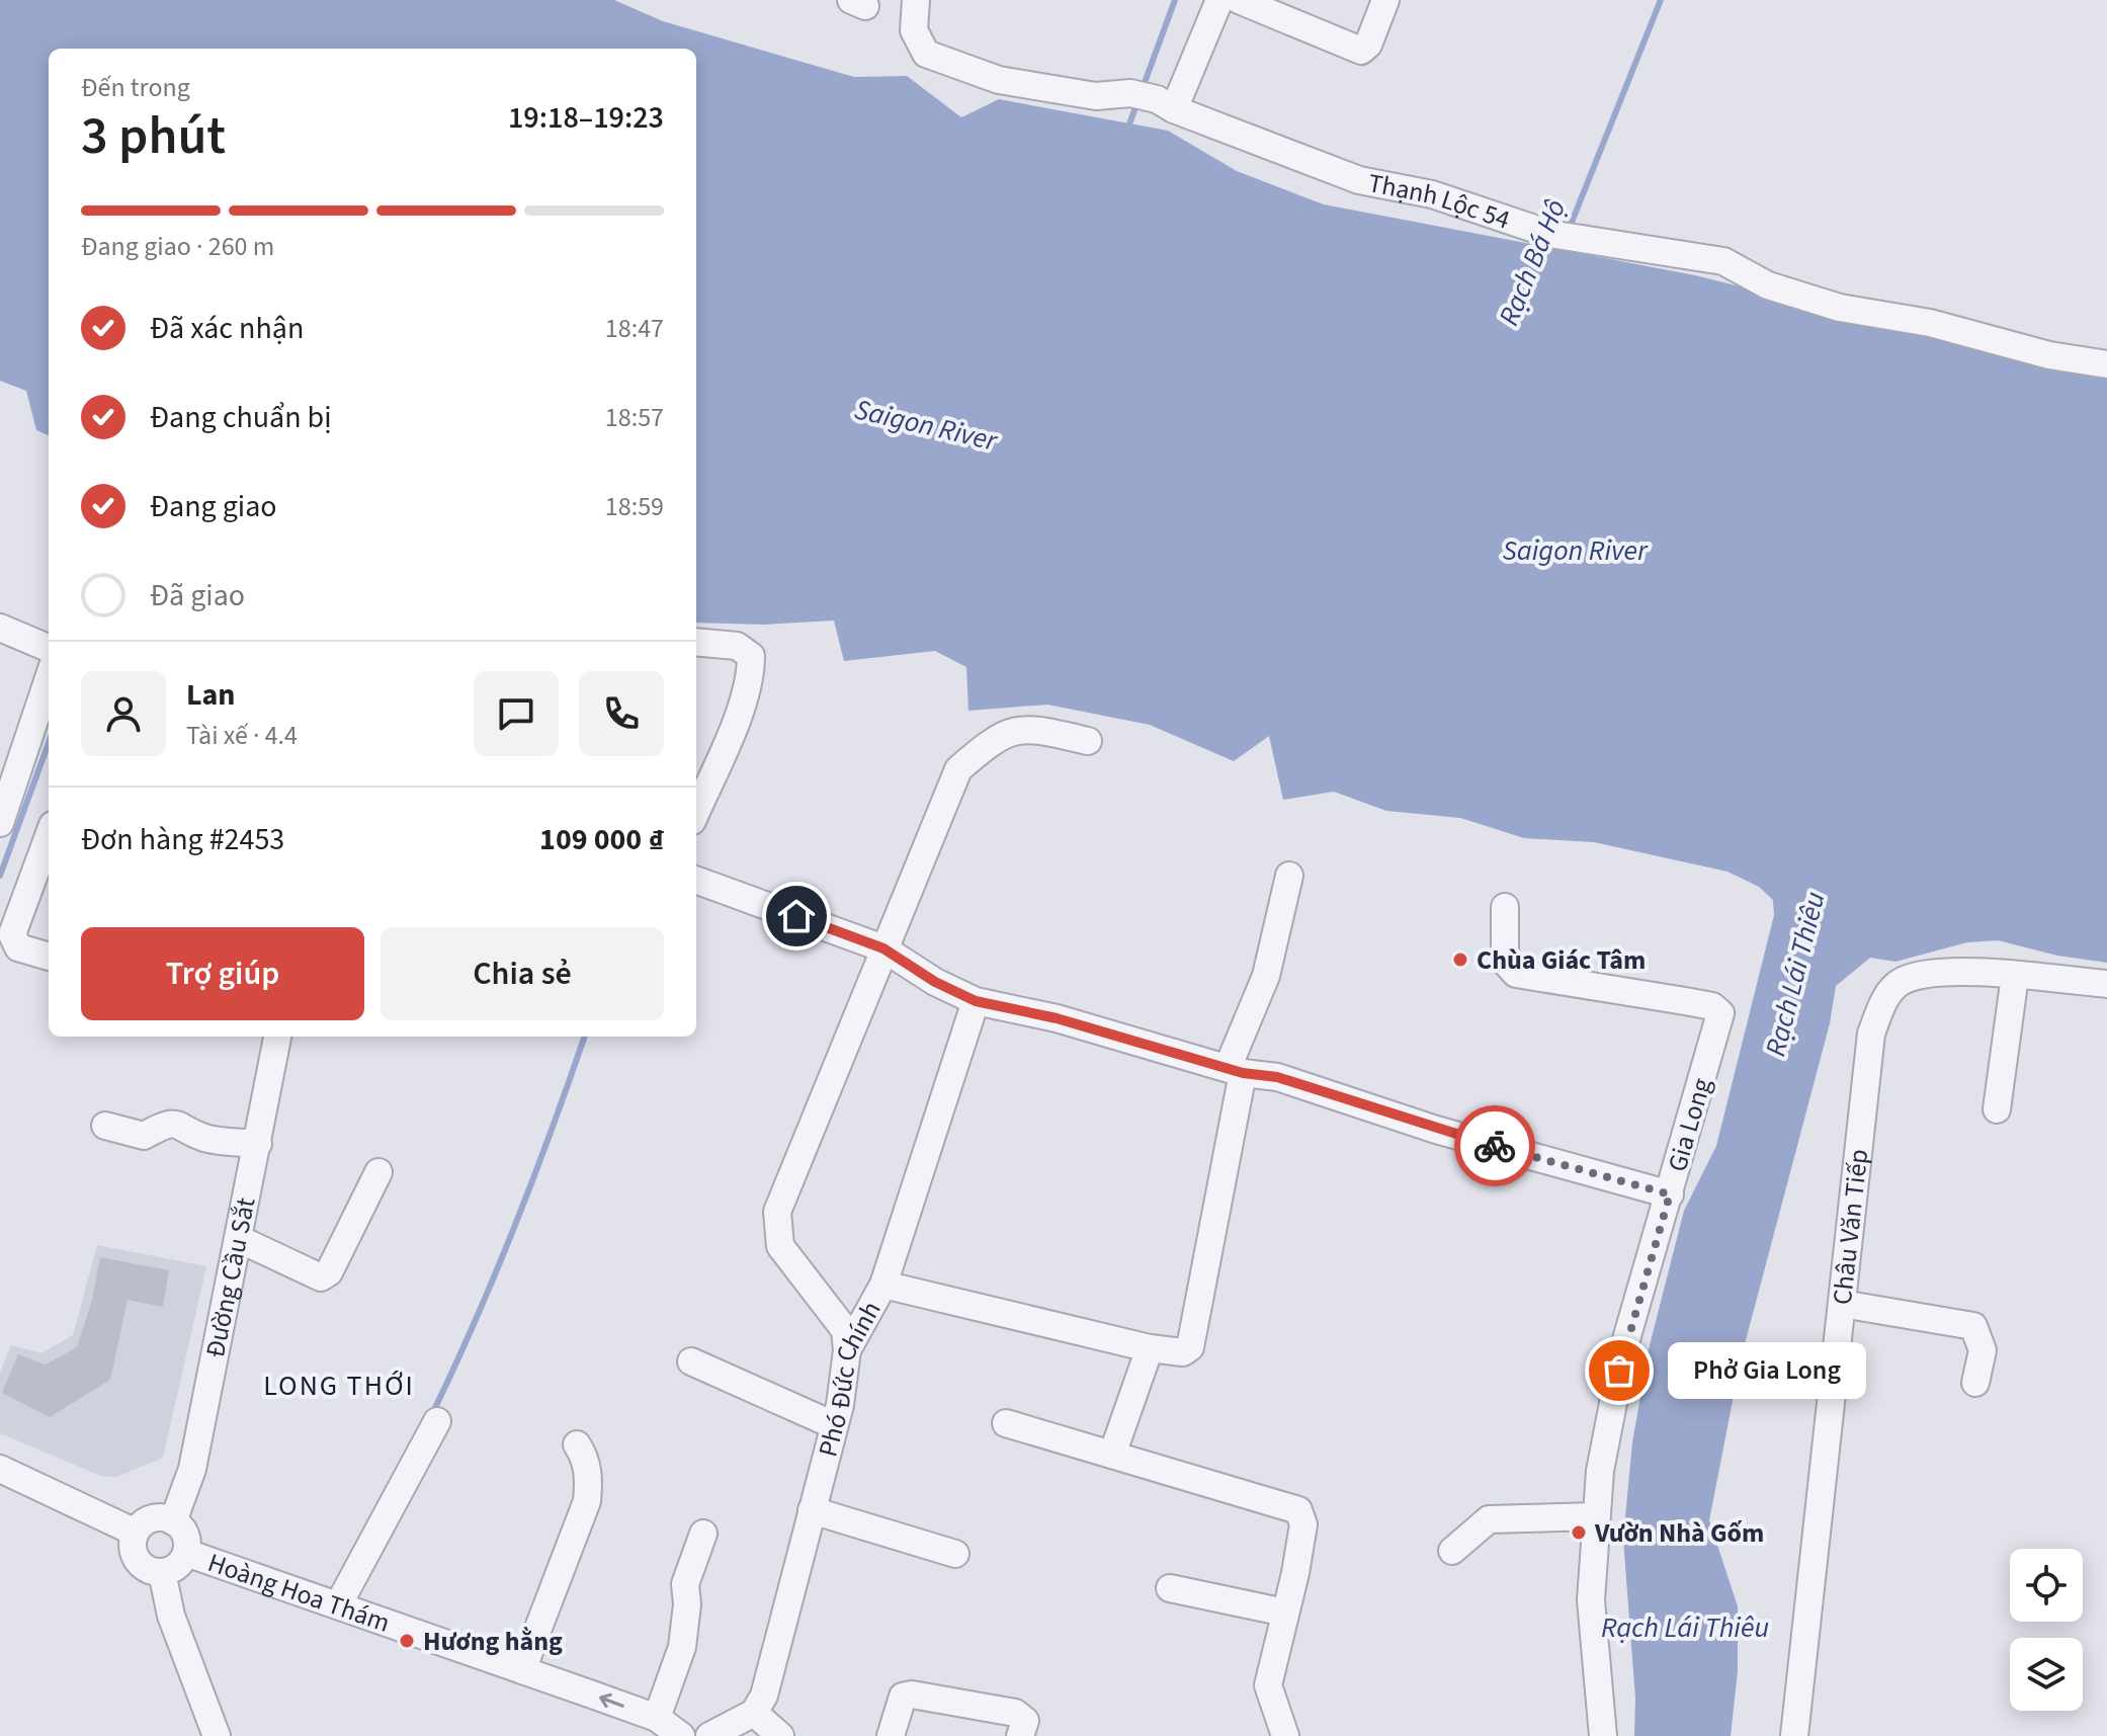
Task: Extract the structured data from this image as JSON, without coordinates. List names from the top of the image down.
{
  "streets": {
    "street": [
      "Thạnh Lộc 54",
      "Gia Long",
      "Châu Văn Tiếp",
      "Đường Cầu Sắt",
      "Phó Đức Chính",
      "Hoàng Hoa Thám"
    ]
  },
  "crossings": [
    ["Đường Cầu Sắt", "Hoàng Hoa Thám"]
  ],
  "districts": ["LONG THỚI"],
  "water": ["Rạch Bá Hộ", "Saigon River", "Rạch Lái Thiêu"],
  "places": [
    "Chùa Giác Tâm",
    "Phở Gia Long",
    "Vườn Nhà Gốm",
    "Hương hằng"
  ],
  "page": {
    "heading": ["3 phút", "Đến trong", "19:18–19:23"],
    "panel": [
      "Lan",
      "Tài xế · 4.4",
      "Đơn hàng #2453",
      "109 000 ₫"
    ],
    "bar": "Đang giao · 260 m",
    "list": [
      ["Đã xác nhận", "18:47"],
      ["Đang chuẩn bị", "18:57"],
      ["Đang giao", "18:59"],
      "Đã giao"
    ],
    "buttons": ["Trợ giúp", "Chia sẻ"],
    "bubble": "Phở Gia Long"
  }
}
